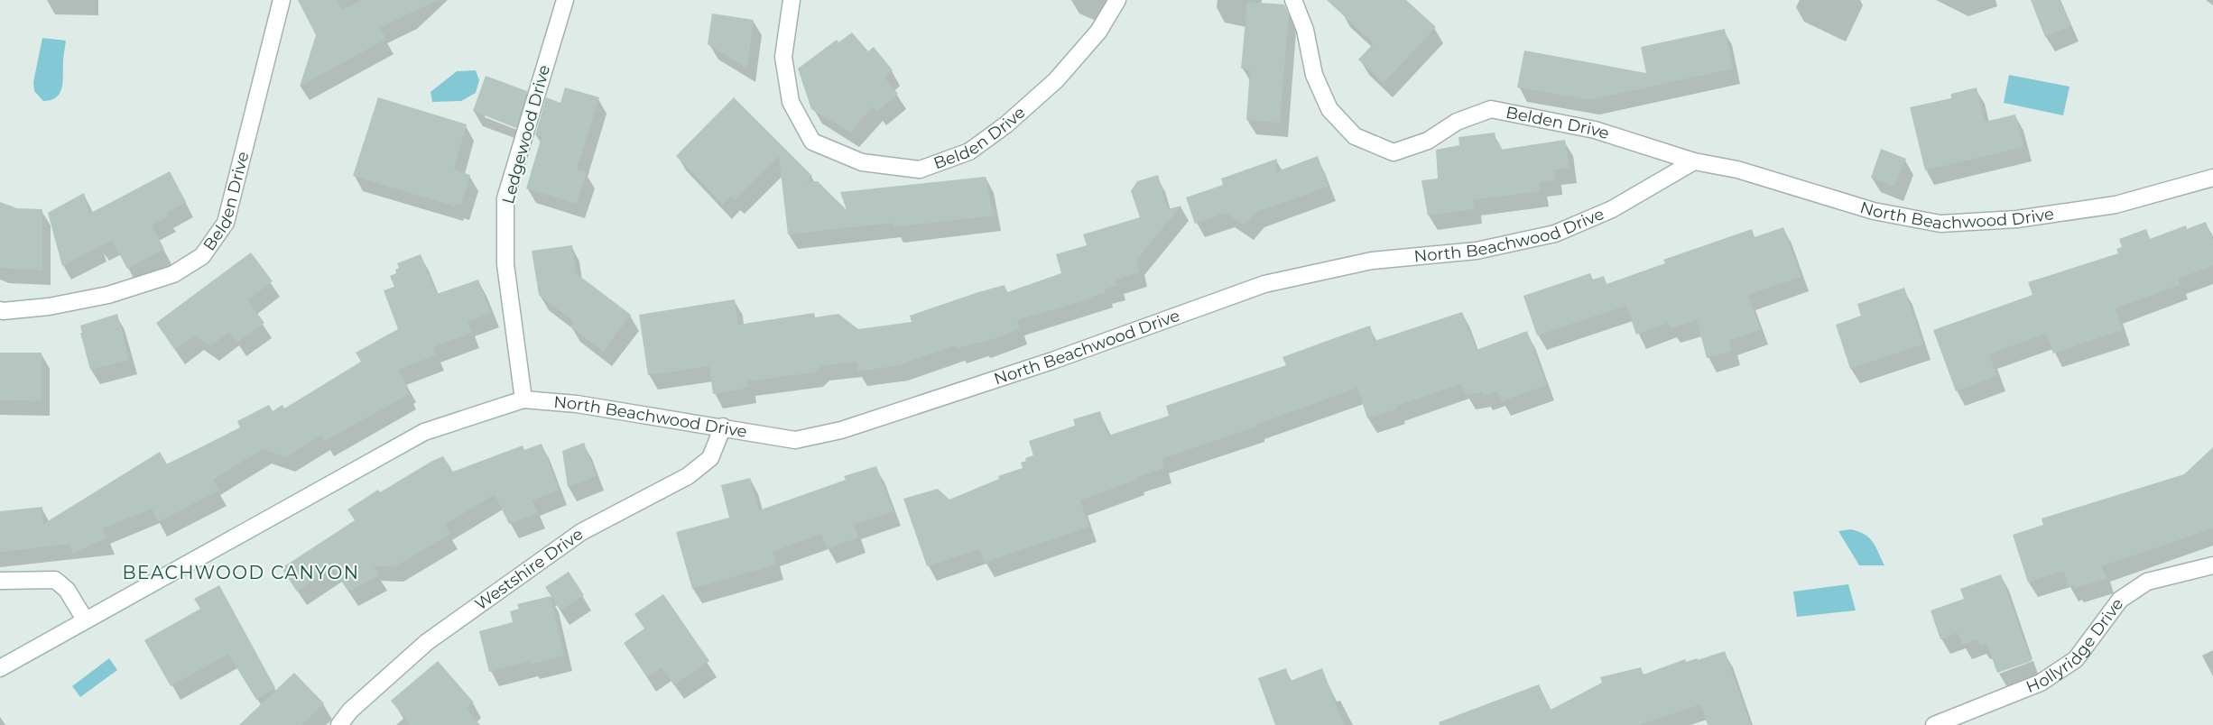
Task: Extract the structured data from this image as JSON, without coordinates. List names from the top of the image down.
{
  "streets": {
    "street": [
      "Belden Drive",
      "Ledgewood Drive",
      "North Beachwood Drive",
      "Westshire Drive",
      "Hollyridge Drive"
    ]
  },
  "crossings": [
    ["Belden Drive", "North Beachwood Drive"],
    ["Ledgewood Drive", "North Beachwood Drive"],
    ["North Beachwood Drive", "Westshire Drive"]
  ],
  "districts": ["BEACHWOOD CANYON"]
}
